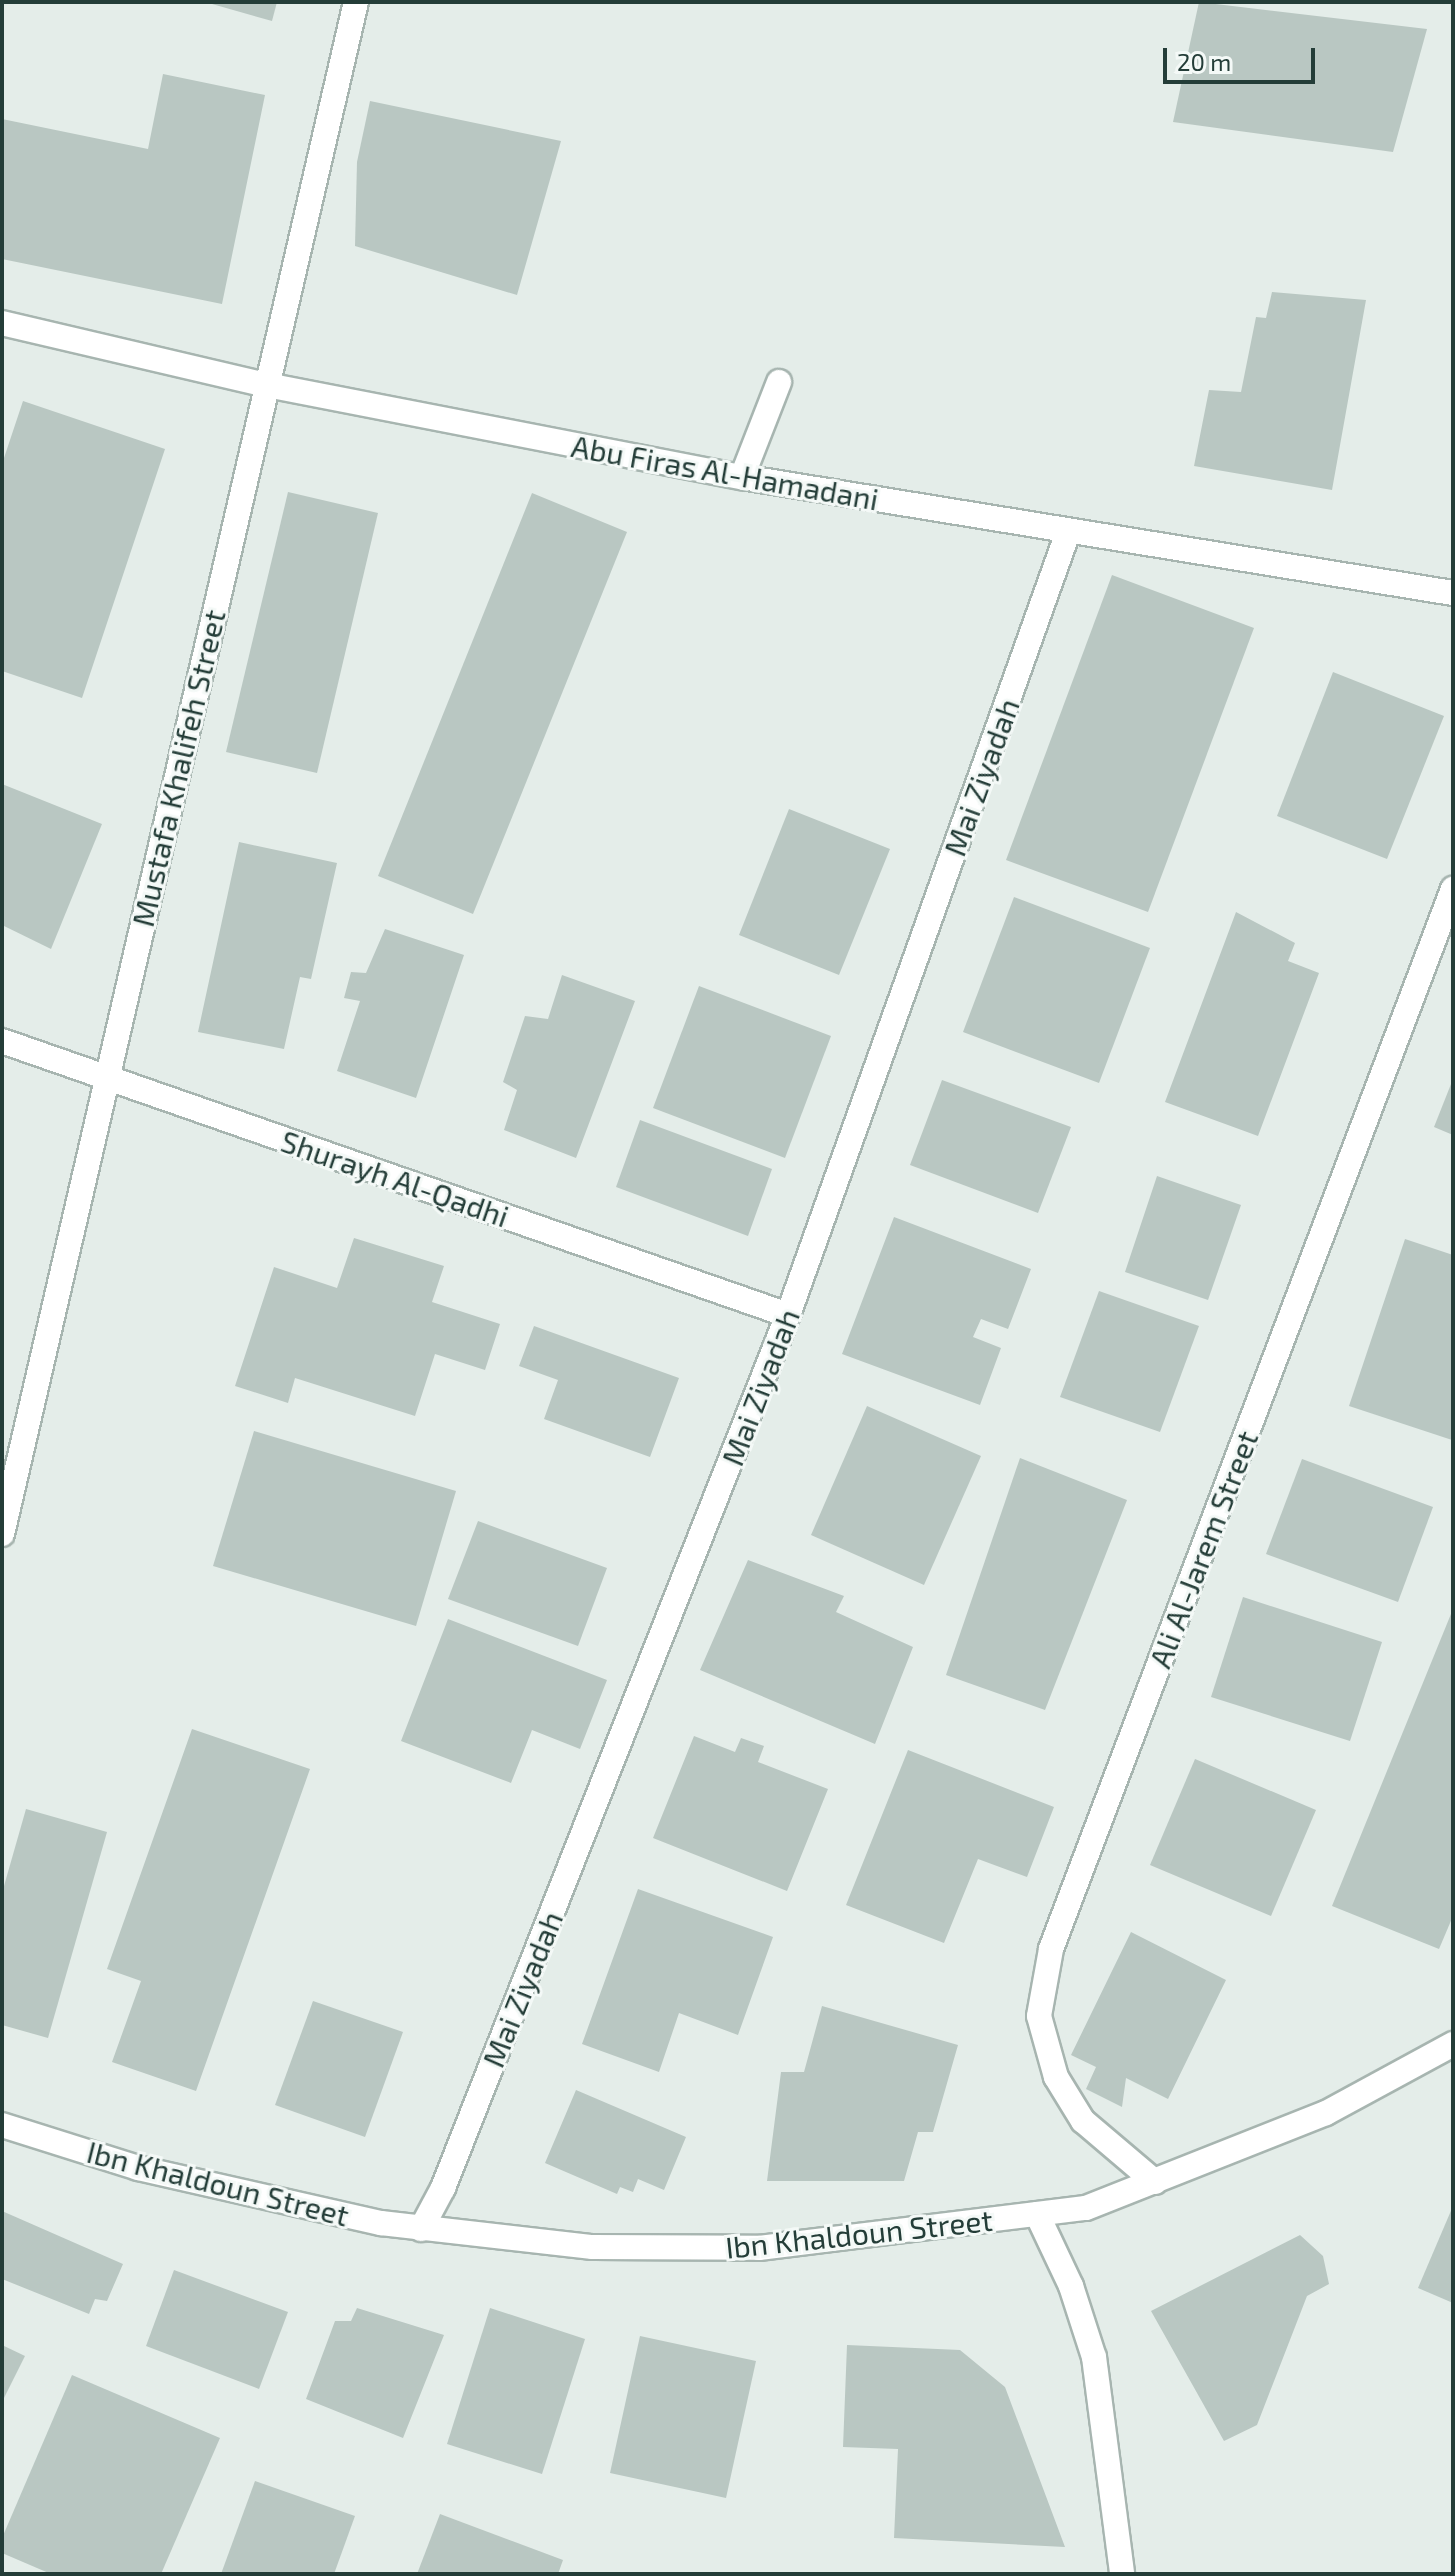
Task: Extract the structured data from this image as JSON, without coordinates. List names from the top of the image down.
{
  "streets": {
    "street": [
      "Abu Firas Al-Hamadani",
      "Mustafa Khalifeh Street",
      "Mai Ziyadah",
      "Shurayh Al-Qadhi",
      "Ali Al-Jarem Street",
      "Ibn Khaldoun Street"
    ]
  },
  "crossings": [
    ["Abu Firas Al-Hamadani", "Mustafa Khalifeh Street"],
    ["Abu Firas Al-Hamadani", "Mai Ziyadah"],
    ["Mustafa Khalifeh Street", "Shurayh Al-Qadhi"],
    ["Mai Ziyadah", "Shurayh Al-Qadhi"],
    ["Mai Ziyadah", "Ibn Khaldoun Street"],
    ["Ali Al-Jarem Street", "Ibn Khaldoun Street"]
  ],
  "scale_bar": "20 m"
}
